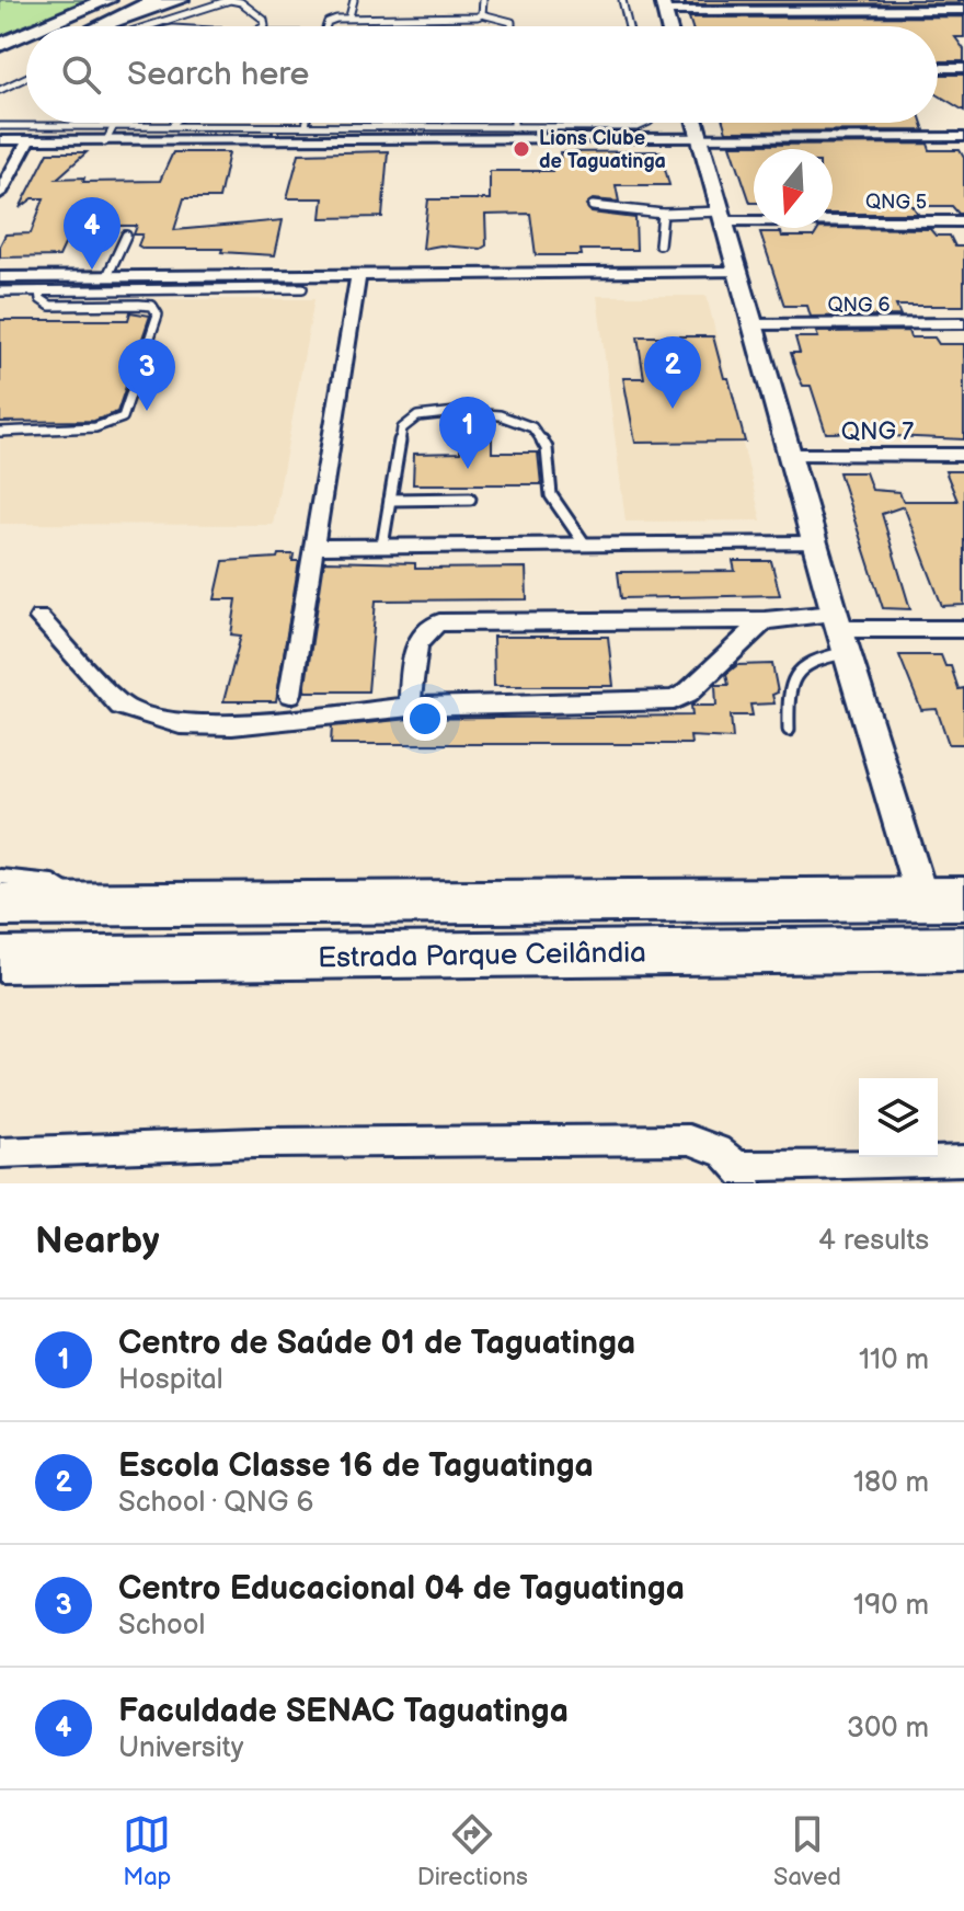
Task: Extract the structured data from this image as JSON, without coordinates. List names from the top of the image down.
{
  "streets": {
    "highway": ["Estrada Parque Ceilândia"],
    "street": ["QNG 5", "QNG 6", "QNG 7"]
  },
  "places": ["Lions Clube de Taguatinga"],
  "north": "bottom",
  "page": {
    "search": "Search here",
    "pins": [
      "4",
      "2",
      "3",
      "1"
    ],
    "heading": ["Nearby", "4 results"],
    "list": [
      {
        "mark": "1",
        "name": "Centro de Saúde 01 de Taguatinga",
        "note": "Hospital",
        "value": "110 m"
      },
      {
        "mark": "2",
        "name": "Escola Classe 16 de Taguatinga",
        "note": "School · QNG 6",
        "value": "180 m"
      },
      {
        "mark": "3",
        "name": "Centro Educacional 04 de Taguatinga",
        "note": "School",
        "value": "190 m"
      },
      {
        "mark": "4",
        "name": "Faculdade SENAC Taguatinga",
        "note": "University",
        "value": "300 m"
      }
    ],
    "nav": ["Map", "Directions", "Saved"]
  }
}
